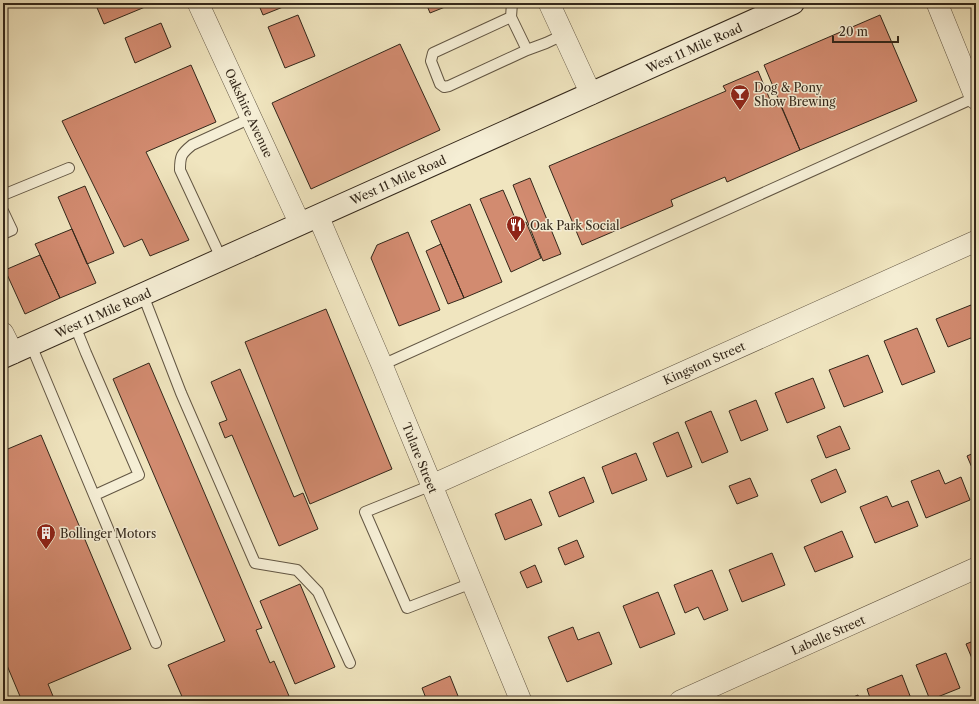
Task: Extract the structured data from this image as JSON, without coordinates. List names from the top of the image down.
{
  "streets": {
    "main road": ["West 11 Mile Road"],
    "street": [
      "Oakshire Avenue",
      "Kingston Street",
      "Tulare Street",
      "Labelle Street"
    ]
  },
  "crossings": [
    ["West 11 Mile Road", "Oakshire Avenue"],
    ["West 11 Mile Road", "Tulare Street"],
    ["Oakshire Avenue", "Tulare Street"],
    ["Kingston Street", "Tulare Street"]
  ],
  "places": {
    "bar": ["Dog & Pony Show Brewing"],
    "restaurant": ["Oak Park Social"],
    "building": ["Bollinger Motors"]
  },
  "scale_bar": "20 m"
}
